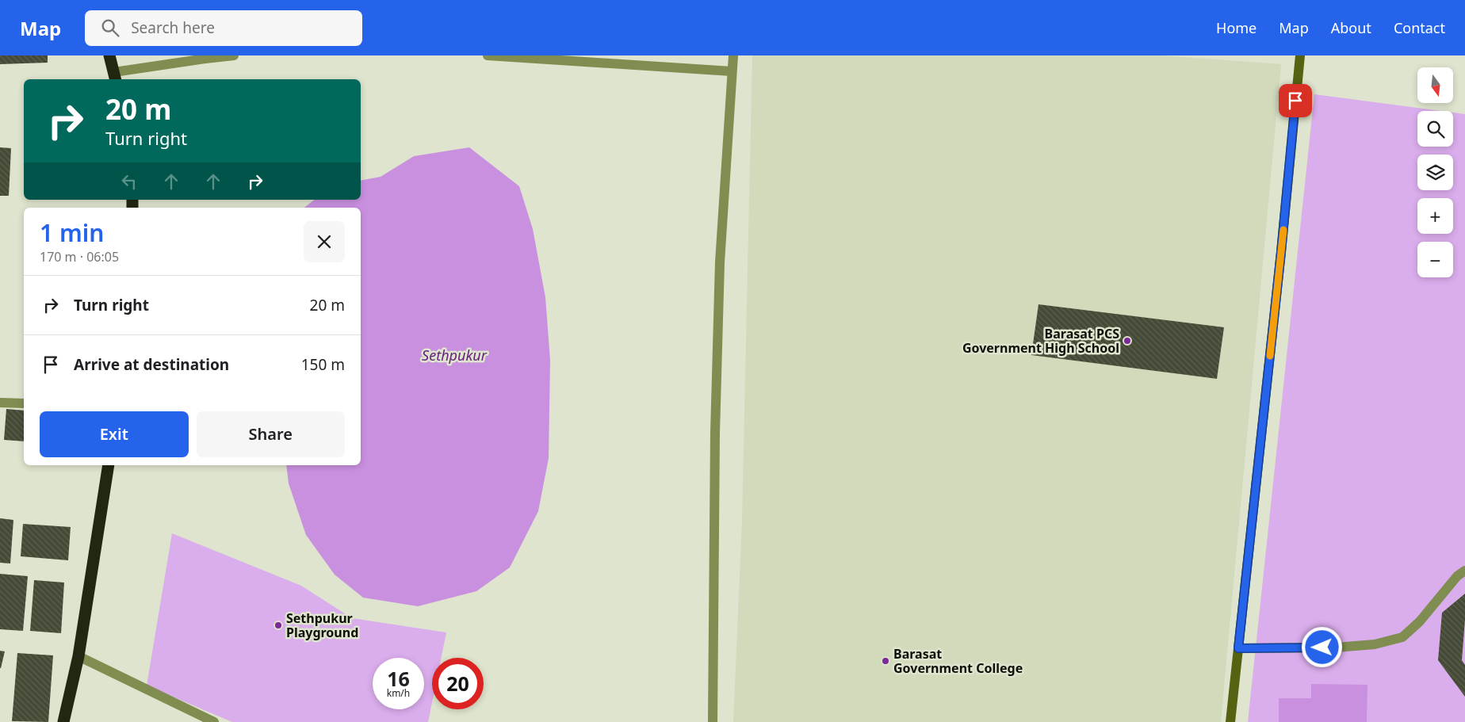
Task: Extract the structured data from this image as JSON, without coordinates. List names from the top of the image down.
{
  "water": ["Sethpukur"],
  "places": ["Barasat PCS Government High School", "Sethpukur Playground", "Barasat Government College"],
  "north": "bottom",
  "page": {
    "header": "Map",
    "search": "Search here",
    "nav": [
      "Home",
      "Map",
      "About",
      "Contact"
    ],
    "map_buttons": ["+", "−"],
    "turn": ["20 m", "Turn right"],
    "heading": ["1 min", "170 m · 06:05"],
    "list": [
      {
        "name": "Turn right",
        "value": "20 m"
      },
      {
        "name": "Arrive at destination",
        "value": "150 m"
      }
    ],
    "buttons": ["Exit", "Share"],
    "speed": "16 km/h",
    "limit": "20"
  }
}
